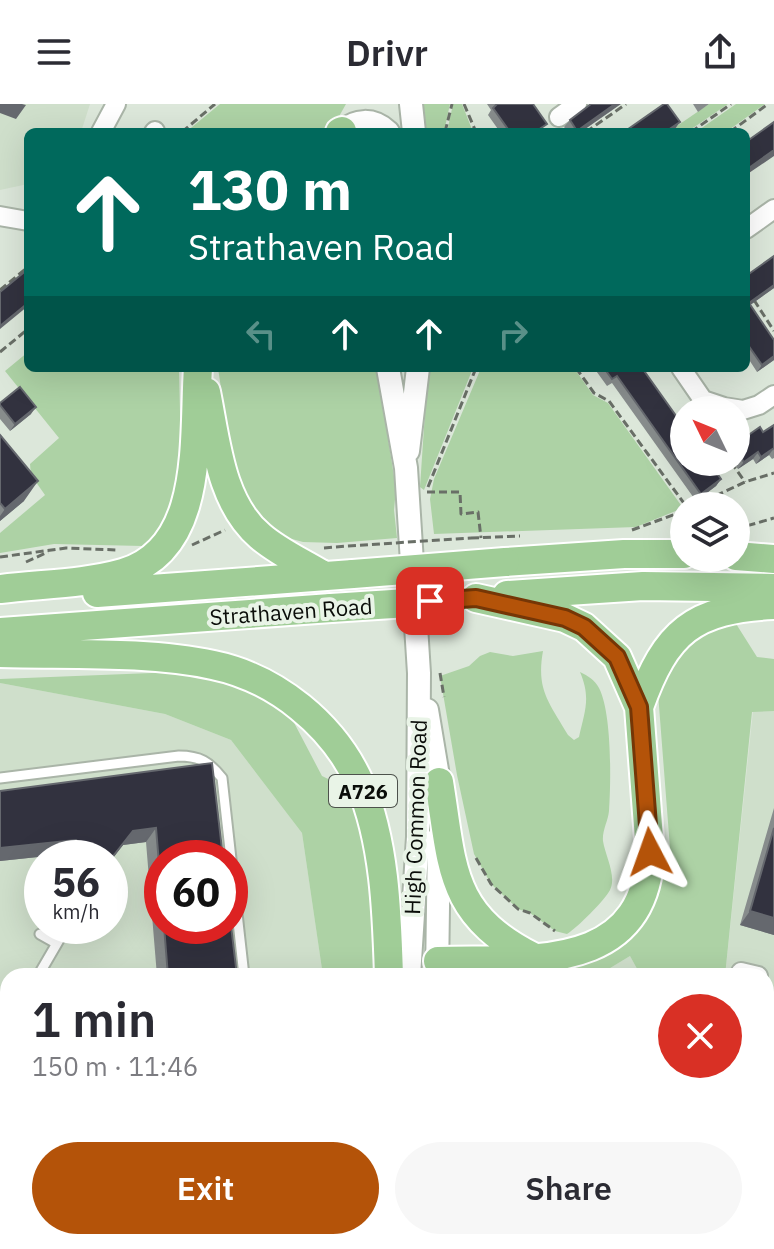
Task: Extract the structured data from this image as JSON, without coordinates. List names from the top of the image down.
{
  "streets": {
    "main road": ["Strathaven Road", "A726"],
    "street": ["High Common Road"]
  },
  "north": "top left",
  "page": {
    "header": "Drivr",
    "turn": ["130 m", "Strathaven Road"],
    "speed": "56 km/h",
    "limit": "60",
    "heading": ["1 min", "150 m · 11:46"],
    "buttons": ["Exit", "Share"]
  }
}
